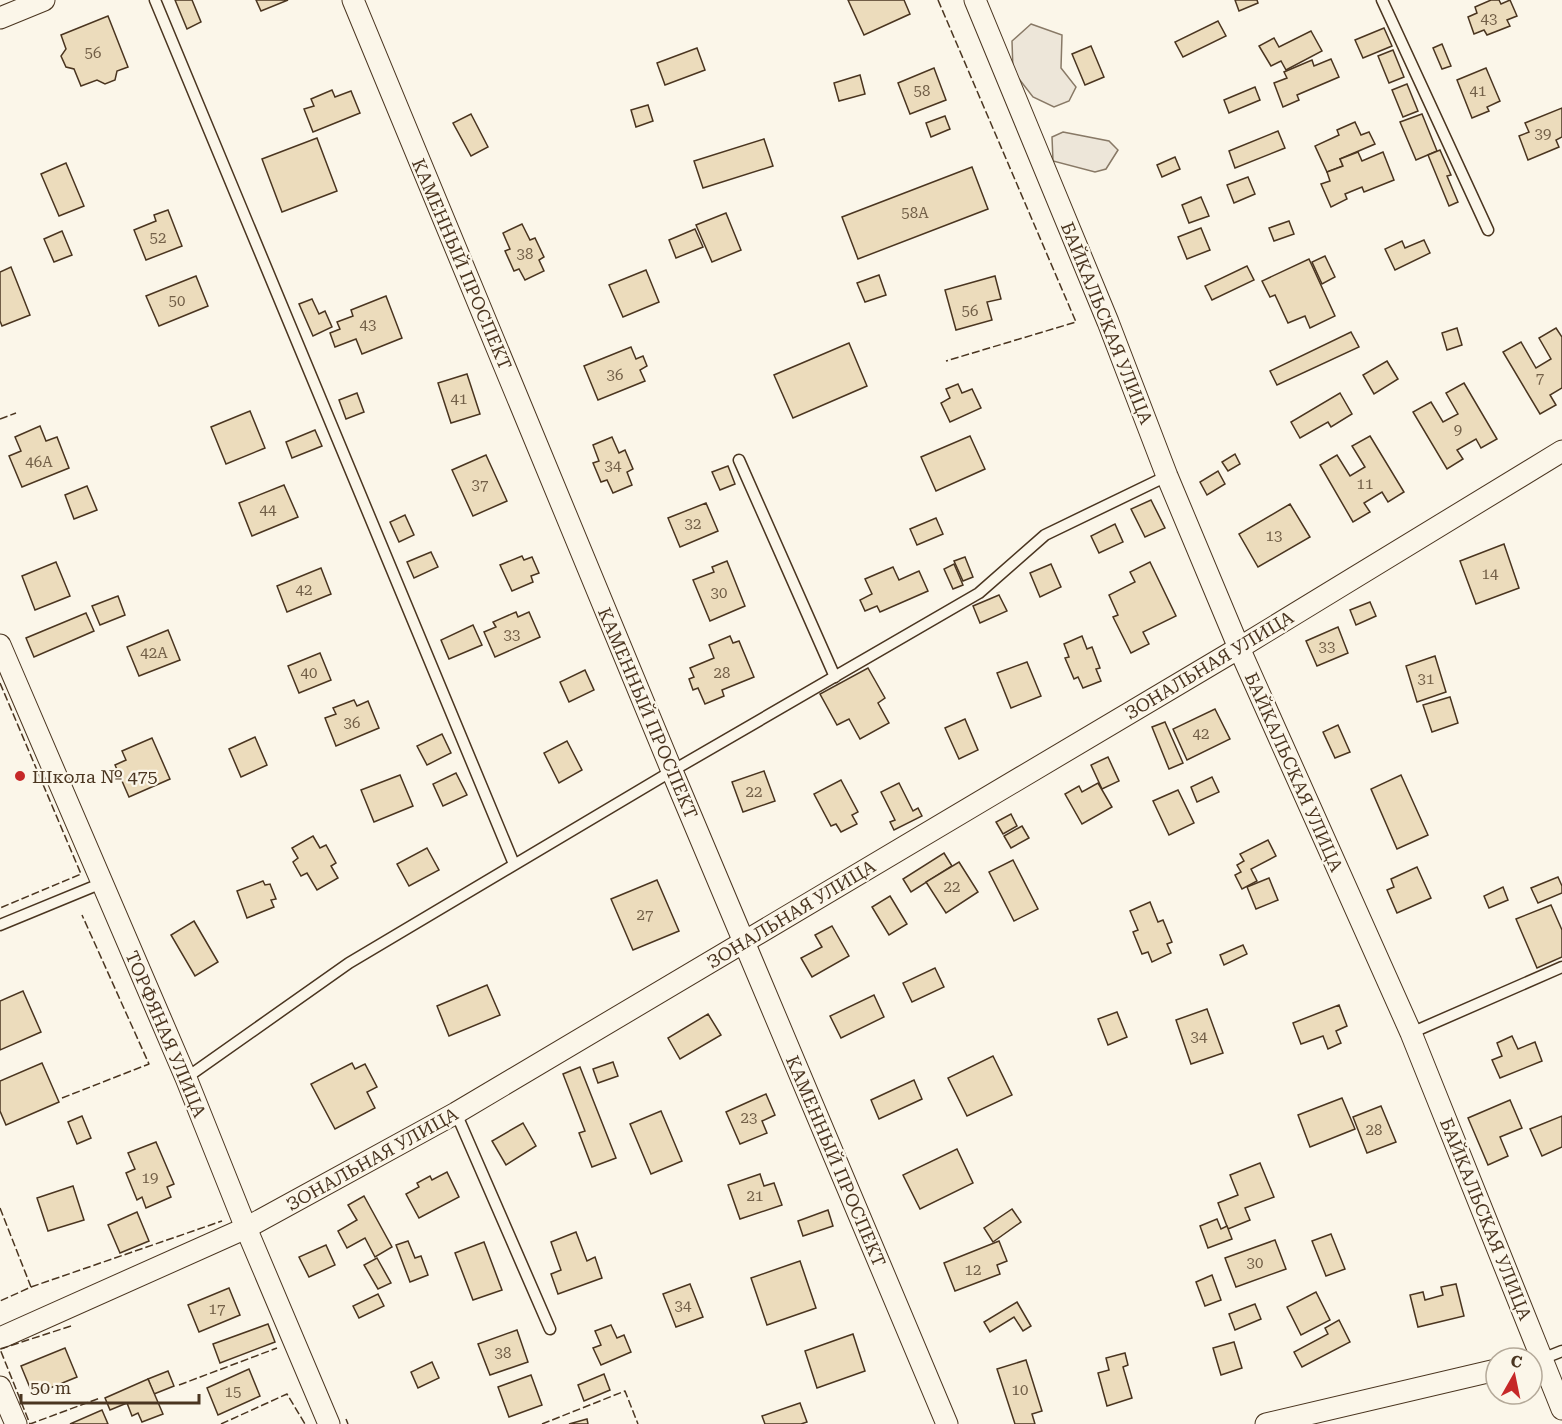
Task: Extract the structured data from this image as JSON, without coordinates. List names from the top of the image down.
{
  "streets": {
    "street": [
      "КАМЕННЫЙ ПРОСПЕКТ",
      "БАЙКАЛЬСКАЯ УЛИЦА",
      "ЗОНАЛЬНАЯ УЛИЦА",
      "ТОРФЯНАЯ УЛИЦА"
    ]
  },
  "crossings": [
    ["КАМЕННЫЙ ПРОСПЕКТ", "ЗОНАЛЬНАЯ УЛИЦА"],
    ["БАЙКАЛЬСКАЯ УЛИЦА", "ЗОНАЛЬНАЯ УЛИЦА"],
    ["ЗОНАЛЬНАЯ УЛИЦА", "ТОРФЯНАЯ УЛИЦА"]
  ],
  "places": ["Школа № 475"],
  "house_numbers": [
    "43",
    "56",
    "58",
    "41",
    "39",
    "58А",
    "52",
    "38",
    "50",
    "56",
    "43",
    "36",
    "7",
    "41",
    "9",
    "46А",
    "34",
    "11",
    "37",
    "44",
    "32",
    "13",
    "14",
    "42",
    "30",
    "33",
    "33",
    "42А",
    "40",
    "28",
    "31",
    "36",
    "42",
    "22",
    "22",
    "27",
    "34",
    "23",
    "28",
    "19",
    "21",
    "30",
    "12",
    "34",
    "17",
    "38",
    "10",
    "15"
  ],
  "scale_bar": "50 m",
  "north": "top"
}
